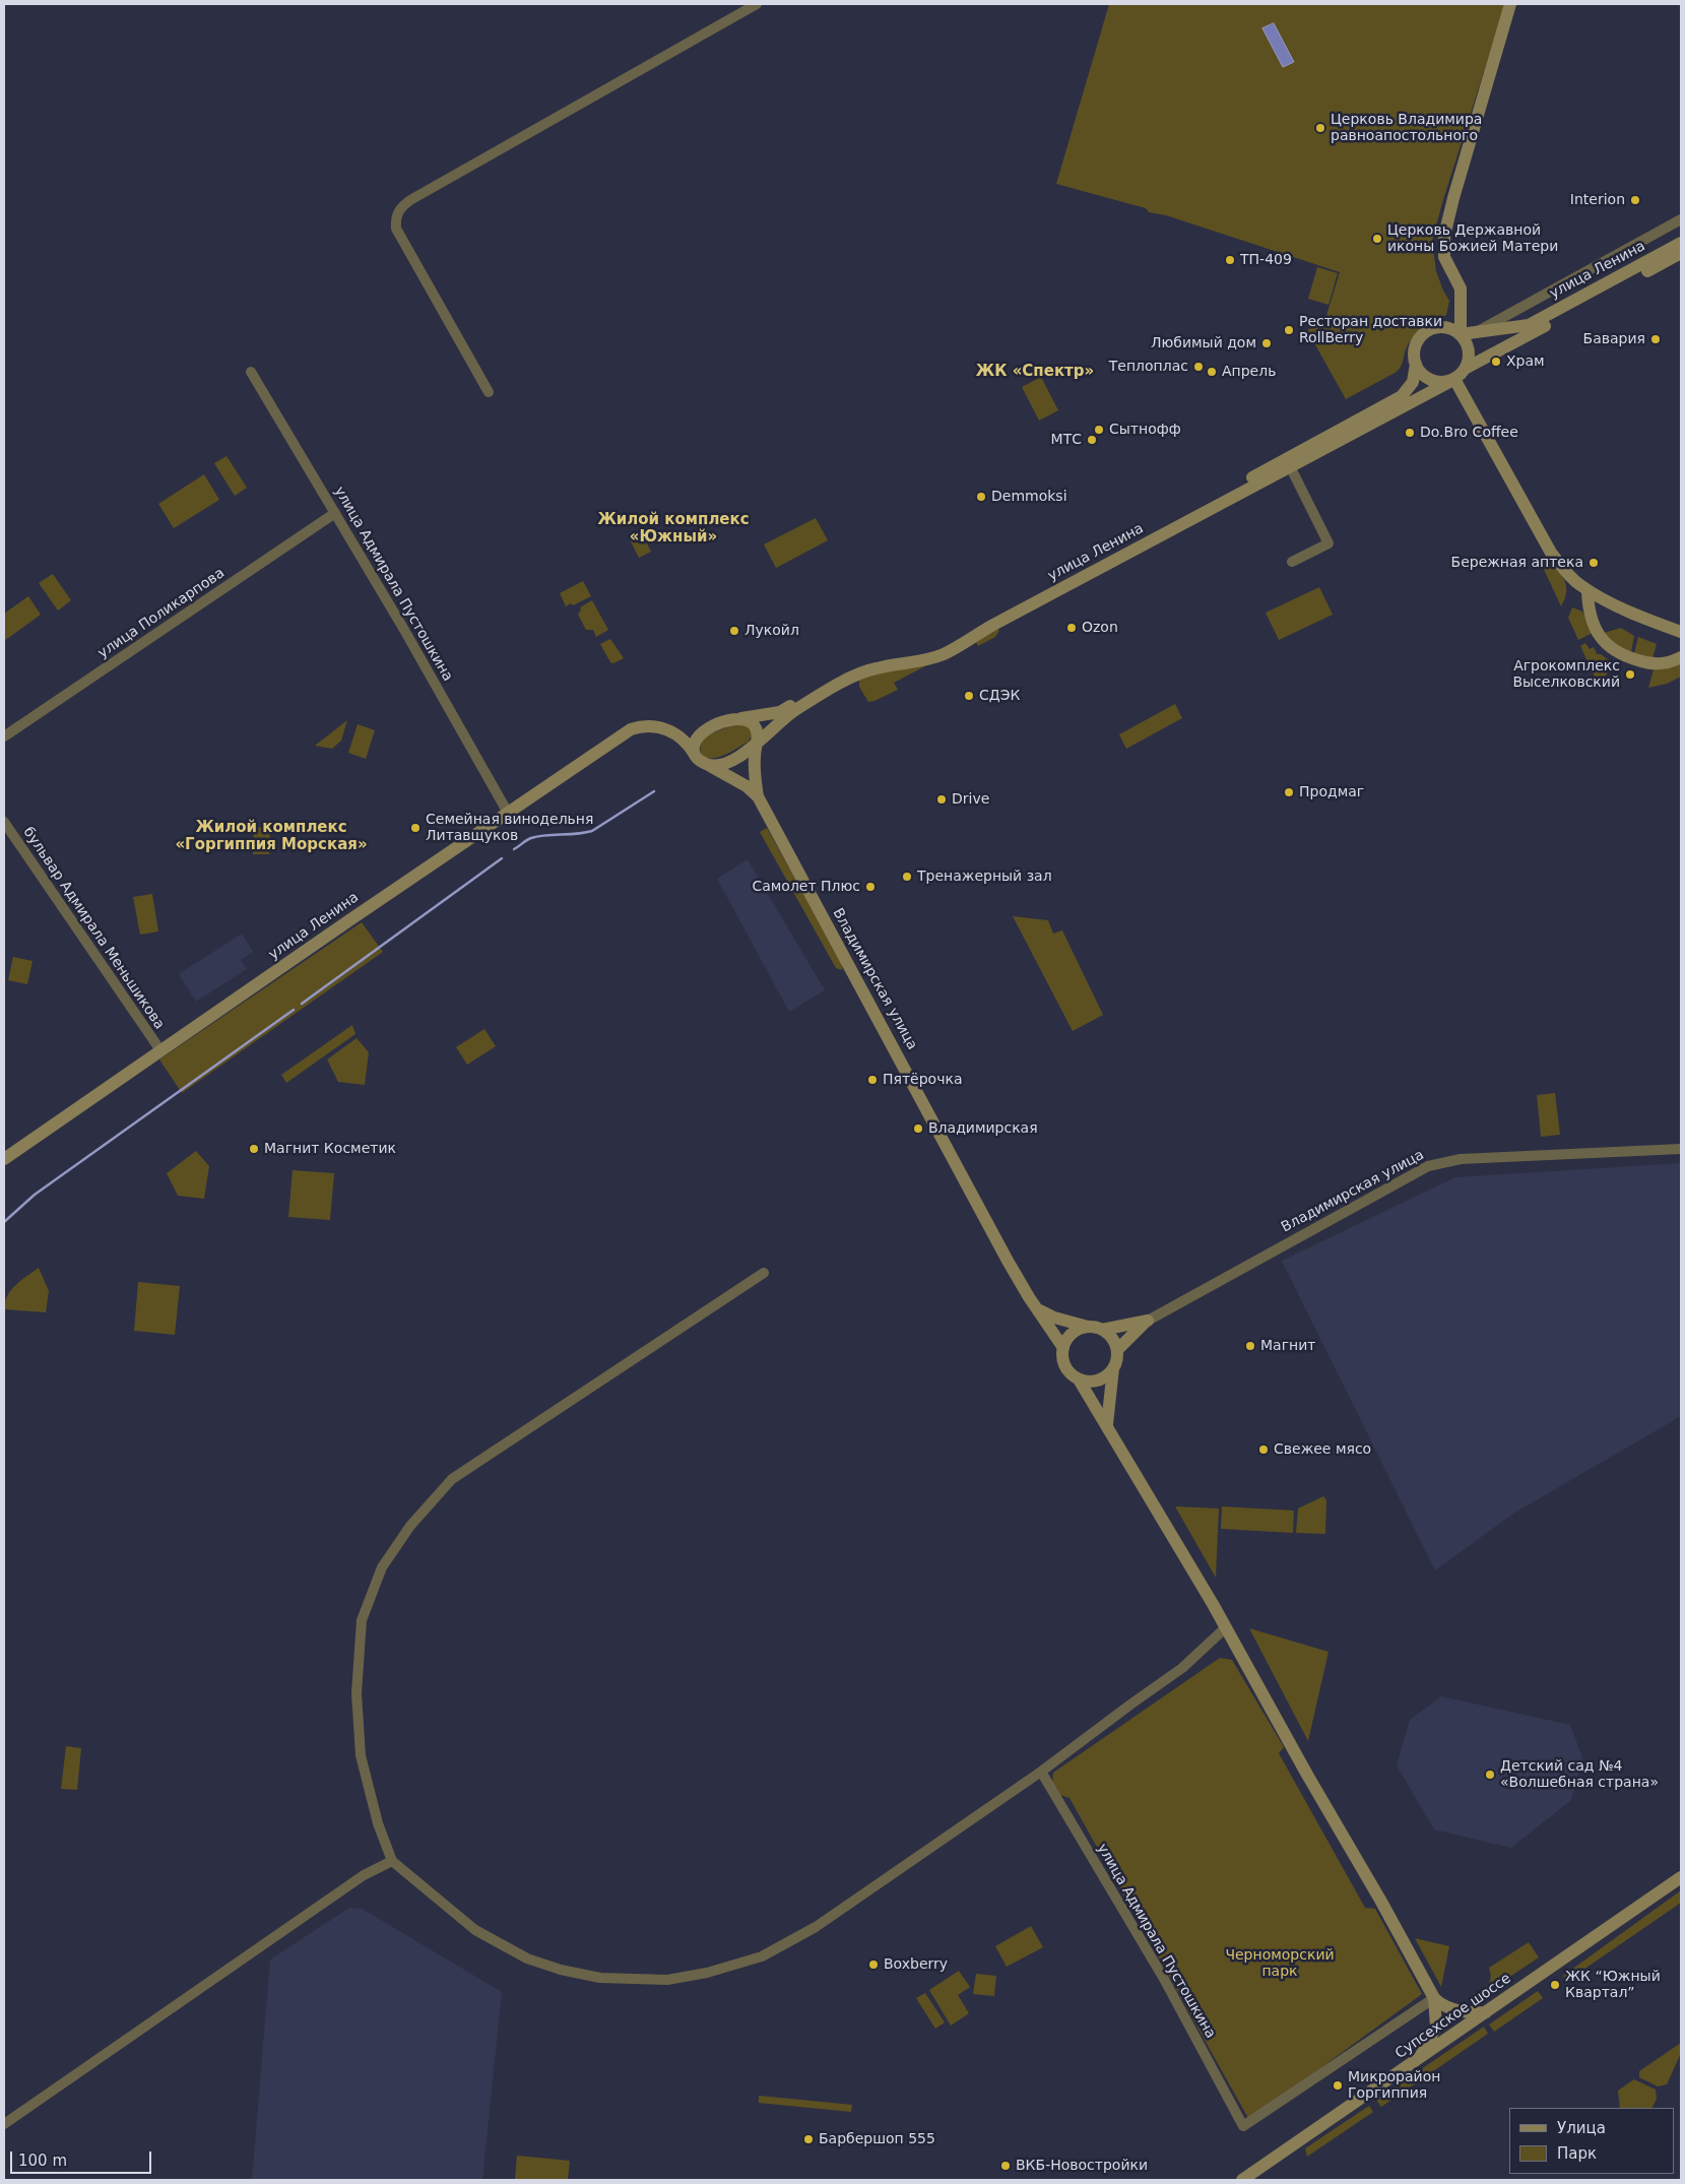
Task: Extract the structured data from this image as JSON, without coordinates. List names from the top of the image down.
{
  "streets": {
    "street": [
      "улица Ленина",
      "улица Адмирала Пустошкина",
      "улица Поликарпова",
      "бульвар Адмирала Меньшикова",
      "Владимирская улица",
      "Супсехское шоссе"
    ]
  },
  "crossings": [
    ["улица Ленина", "улица Адмирала Пустошкина"],
    ["улица Ленина", "бульвар Адмирала Меньшикова"],
    ["улица Ленина", "Владимирская улица"],
    ["улица Адмирала Пустошкина", "улица Поликарпова"]
  ],
  "districts": ["ЖК «Спектр»", "Жилой комплекс «Южный»", "Жилой комплекс «Горгиппия Морская»"],
  "parks": ["Черноморский парк"],
  "places": [
    "Церковь Владимира равноапостольного",
    "Interion",
    "Церковь Державной иконы Божией Матери",
    "ТП-409",
    "Ресторан доставки RollBerry",
    "Бавария",
    "Любимый дом",
    "Храм",
    "Теплоплас",
    "Апрель",
    "Сытнофф",
    "Do.Bro Coffee",
    "МТС",
    "Demmoksi",
    "Бережная аптека",
    "Ozon",
    "Лукойл",
    "Агрокомплекс Выселковский",
    "СДЭК",
    "Продмаг",
    "Drive",
    "Семейная винодельня Литавщуков",
    "Тренажерный зал",
    "Самолет Плюс",
    "Пятёрочка",
    "Владимирская",
    "Магнит Косметик",
    "Магнит",
    "Свежее мясо",
    "Детский сад №4 «Волшебная страна»",
    "Boxberry",
    "ЖК “Южный Квартал”",
    "Микрорайон Горгиппия",
    "Барбершоп 555",
    "ВКБ-Новостройки"
  ],
  "legend": ["Улица", "Парк"],
  "scale_bar": "100 m"
}
